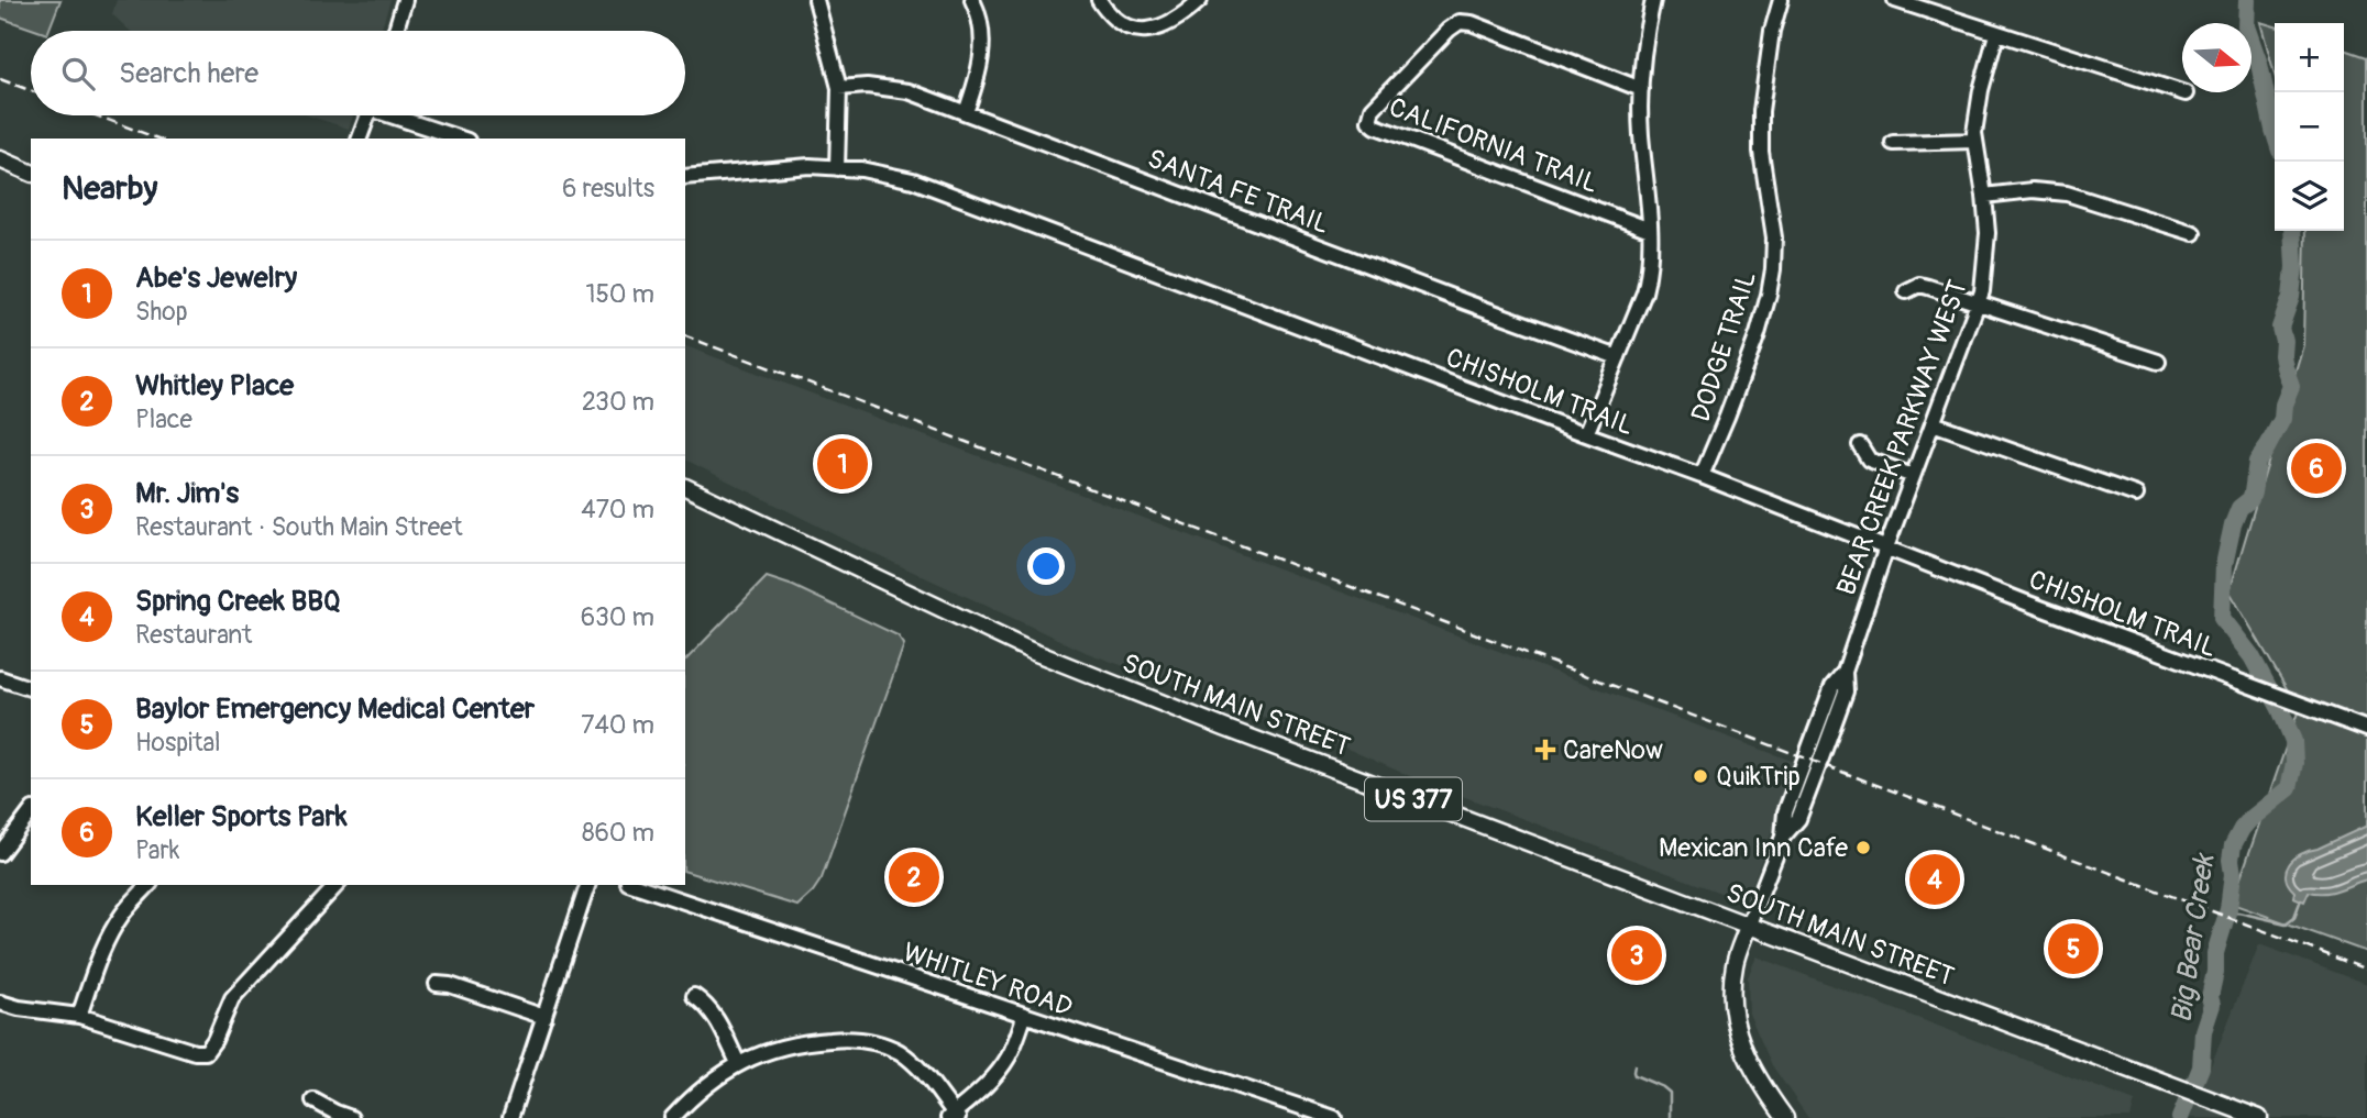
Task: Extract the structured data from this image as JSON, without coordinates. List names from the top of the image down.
{
  "streets": {
    "main road": ["SOUTH MAIN STREET", "US 377"],
    "street": [
      "CALIFORNIA TRAIL",
      "SANTA FE TRAIL",
      "DODGE TRAIL",
      "CHISHOLM TRAIL",
      "BEAR CREEK PARKWAY WEST",
      "WHITLEY ROAD"
    ]
  },
  "crossings": [
    ["DODGE TRAIL", "CHISHOLM TRAIL"],
    ["CHISHOLM TRAIL", "BEAR CREEK PARKWAY WEST"],
    ["BEAR CREEK PARKWAY WEST", "SOUTH MAIN STREET"]
  ],
  "water": ["Big Bear Creek"],
  "places": {
    "health": ["CareNow"],
    "other": ["QuikTrip", "Mexican Inn Cafe"]
  },
  "north": "right",
  "page": {
    "map_buttons": ["+", "−"],
    "search": "Search here",
    "heading": ["Nearby", "6 results"],
    "list": [
      {
        "mark": "1",
        "name": "Abe's Jewelry",
        "note": "Shop",
        "value": "150 m"
      },
      {
        "mark": "2",
        "name": "Whitley Place",
        "note": "Place",
        "value": "230 m"
      },
      {
        "mark": "3",
        "name": "Mr. Jim's",
        "note": "Restaurant · South Main Street",
        "value": "470 m"
      },
      {
        "mark": "4",
        "name": "Spring Creek BBQ",
        "note": "Restaurant",
        "value": "630 m"
      },
      {
        "mark": "5",
        "name": "Baylor Emergency Medical Center",
        "note": "Hospital",
        "value": "740 m"
      },
      {
        "mark": "6",
        "name": "Keller Sports Park",
        "note": "Park",
        "value": "860 m"
      }
    ],
    "pins": [
      "1",
      "6",
      "2",
      "4",
      "5",
      "3"
    ]
  }
}
